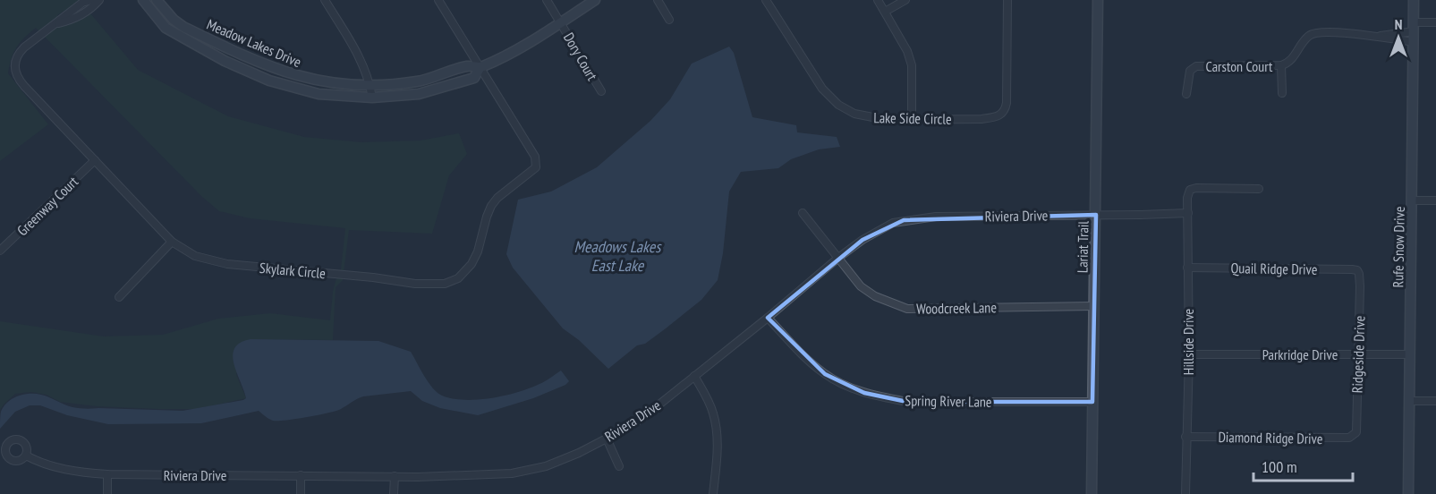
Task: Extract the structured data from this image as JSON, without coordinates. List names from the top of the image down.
{
  "streets": {
    "street": [
      "Meadow Lakes Drive",
      "Dory Court",
      "Carston Court",
      "Lake Side Circle",
      "Greenway Court",
      "Riviera Drive",
      "Lariat Trail",
      "Rufe Snow Drive",
      "Quail Ridge Drive",
      "Skylark Circle",
      "Woodcreek Lane",
      "Hillside Drive",
      "Parkridge Drive",
      "Ridgeside Drive",
      "Spring River Lane",
      "Diamond Ridge Drive"
    ]
  },
  "crossings": [
    ["Meadow Lakes Drive", "Dory Court"],
    ["Meadow Lakes Drive", "Skylark Circle"],
    ["Carston Court", "Rufe Snow Drive"],
    ["Greenway Court", "Skylark Circle"],
    ["Riviera Drive", "Lariat Trail"],
    ["Riviera Drive", "Woodcreek Lane"],
    ["Riviera Drive", "Hillside Drive"],
    ["Riviera Drive", "Spring River Lane"],
    ["Lariat Trail", "Woodcreek Lane"],
    ["Lariat Trail", "Spring River Lane"],
    ["Rufe Snow Drive", "Parkridge Drive"],
    ["Quail Ridge Drive", "Hillside Drive"],
    ["Quail Ridge Drive", "Ridgeside Drive"],
    ["Hillside Drive", "Parkridge Drive"],
    ["Hillside Drive", "Diamond Ridge Drive"],
    ["Parkridge Drive", "Ridgeside Drive"],
    ["Ridgeside Drive", "Diamond Ridge Drive"]
  ],
  "water": ["Meadows Lakes East Lake"],
  "scale_bar": "100 m",
  "north": "top"
}
